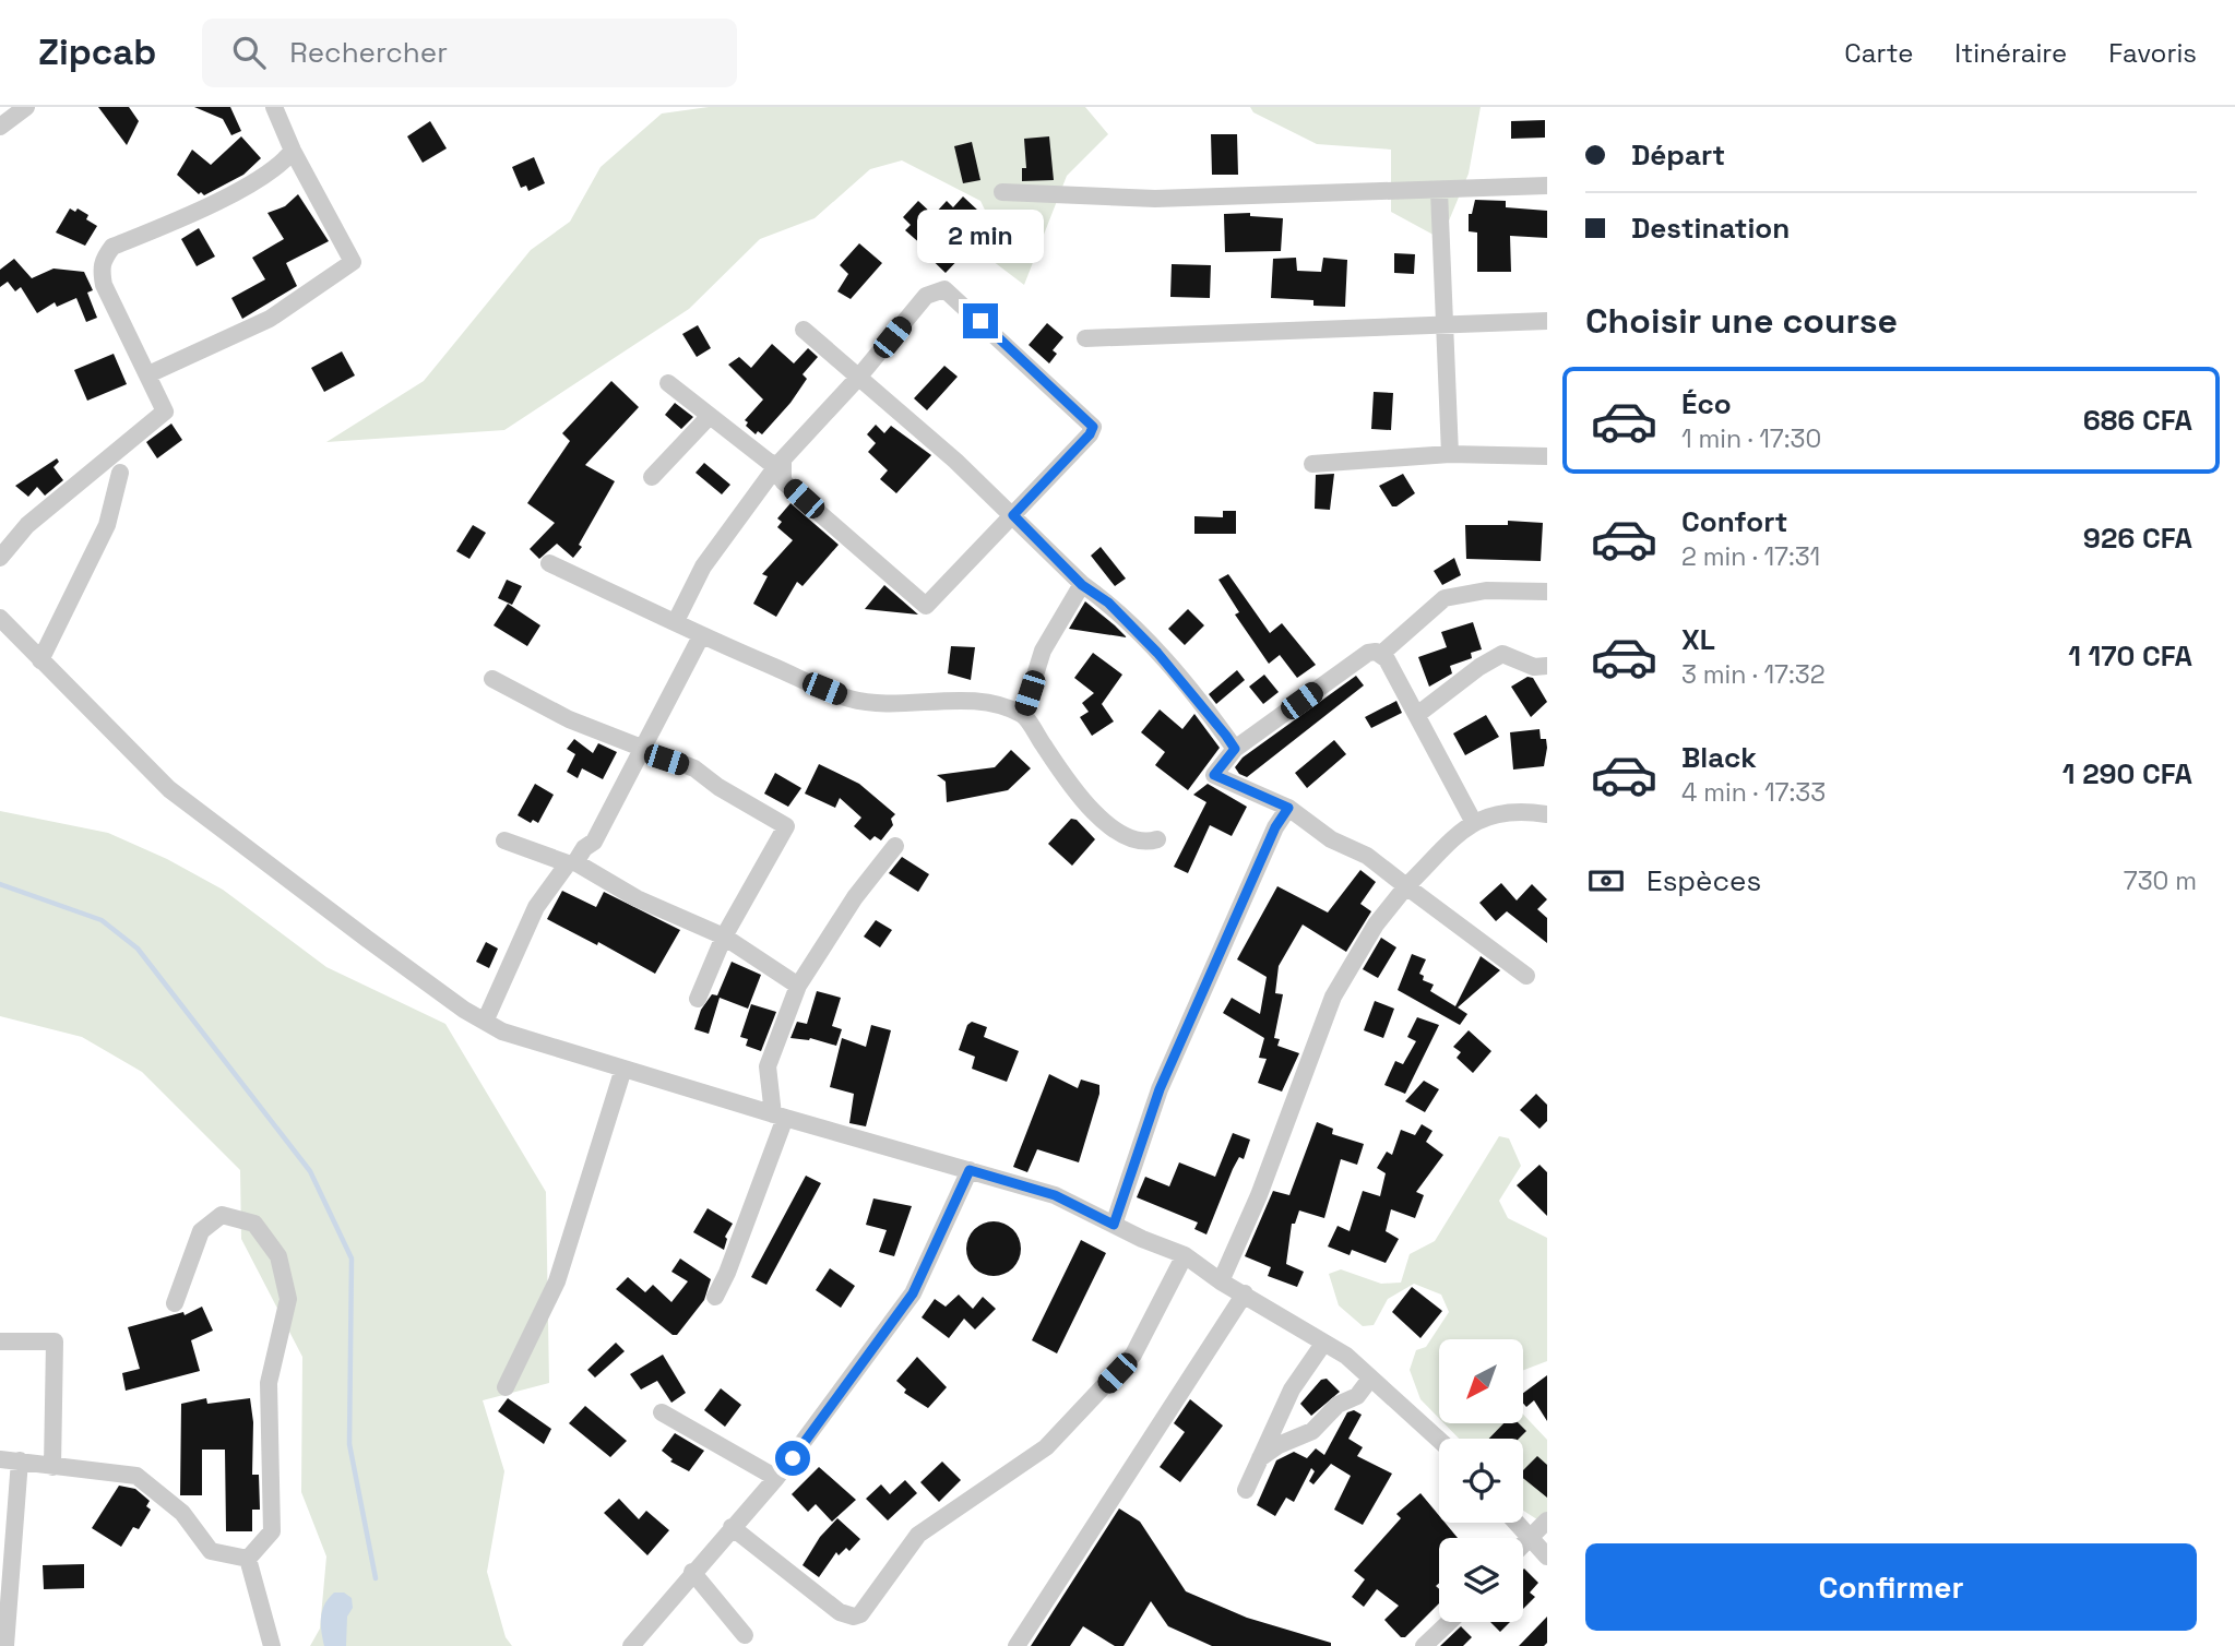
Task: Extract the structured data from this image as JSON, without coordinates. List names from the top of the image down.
{
  "north": "bottom left",
  "page": {
    "header": "Zipcab",
    "search": "Rechercher",
    "nav": ["Carte", "Itinéraire", "Favoris"],
    "banner": ["Départ", "Destination"],
    "bubble": "2 min",
    "heading": "Choisir une course",
    "list": [
      {
        "name": "Éco",
        "note": "1 min · 17:30",
        "value": "686 CFA"
      },
      {
        "name": "Confort",
        "note": "2 min · 17:31",
        "value": "926 CFA"
      },
      {
        "name": "XL",
        "note": "3 min · 17:32",
        "value": "1 170 CFA"
      },
      {
        "name": "Black",
        "note": "4 min · 17:33",
        "value": "1 290 CFA"
      }
    ],
    "pay": ["Espèces", "730 m"],
    "buttons": "Confirmer"
  }
}
